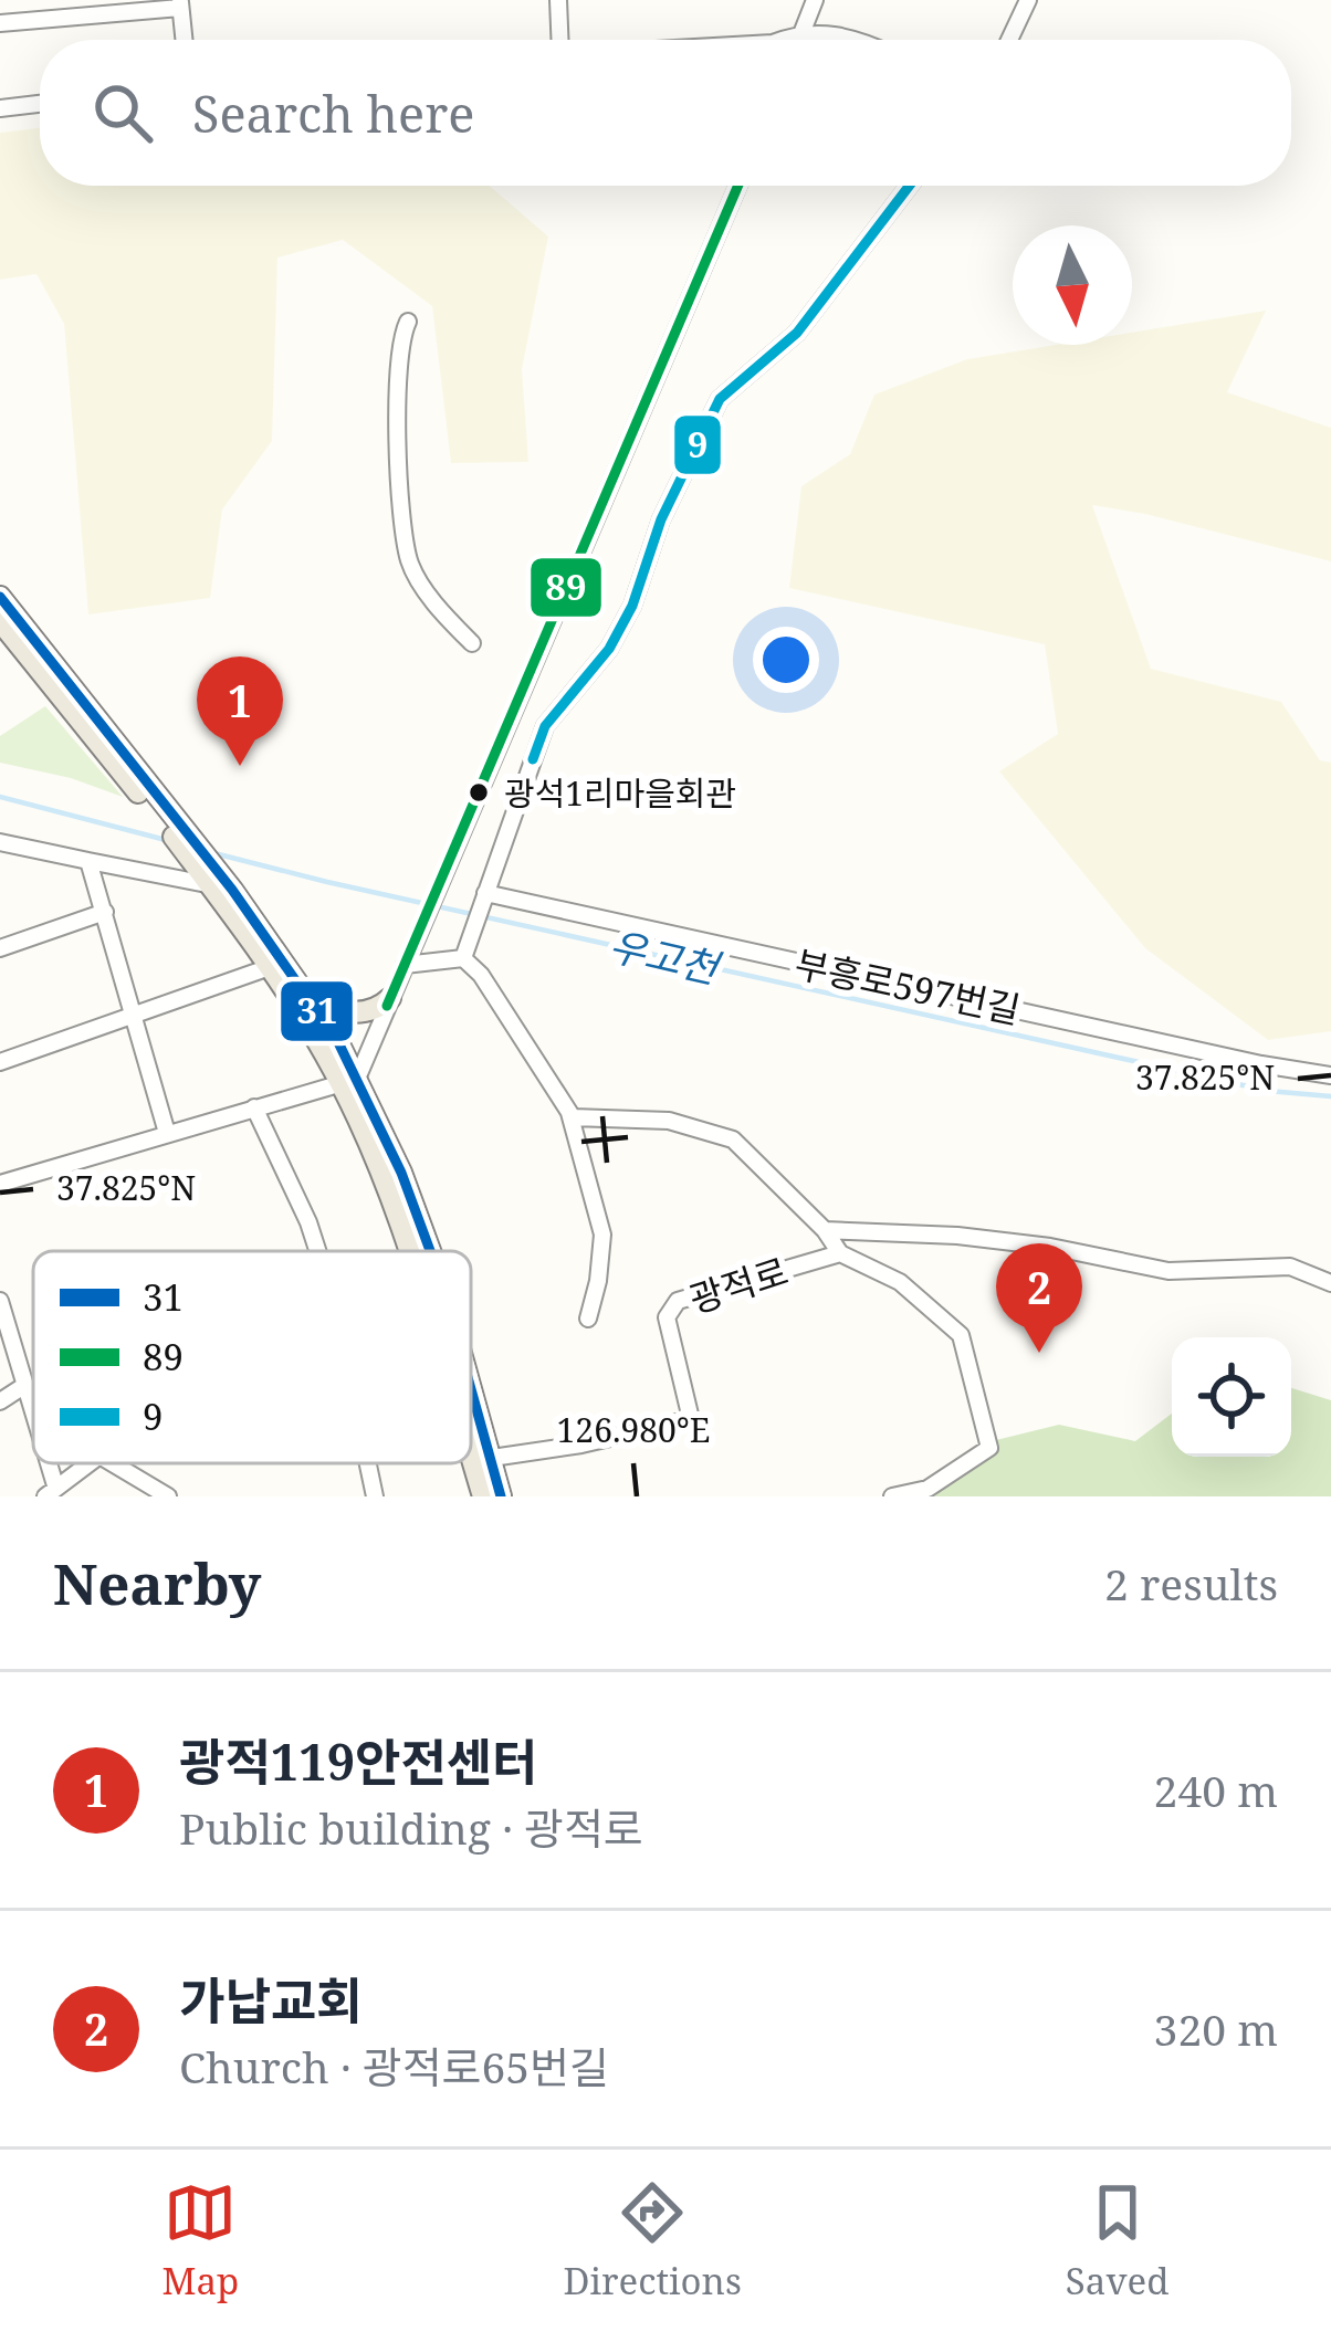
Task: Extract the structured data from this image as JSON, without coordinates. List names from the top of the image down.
{
  "streets": {
    "street": ["부흥로597번길", "광적로"]
  },
  "water": ["우고천"],
  "places": ["광석1리마을회관"],
  "lines": ["transit line 89", "transit line 9", "transit line 31"],
  "legend": ["31", "89", "9"],
  "north": "bottom",
  "page": {
    "search": "Search here",
    "pins": ["1", "2"],
    "heading": ["Nearby", "2 results"],
    "list": [
      {
        "mark": "1",
        "name": "광적119안전센터",
        "note": "Public building · 광적로",
        "value": "240 m"
      },
      {
        "mark": "2",
        "name": "가납교회",
        "note": "Church · 광적로65번길",
        "value": "320 m"
      }
    ],
    "nav": ["Map", "Directions", "Saved"]
  },
  "coordinates": ["37.825°N", "126.980°E"]
}
